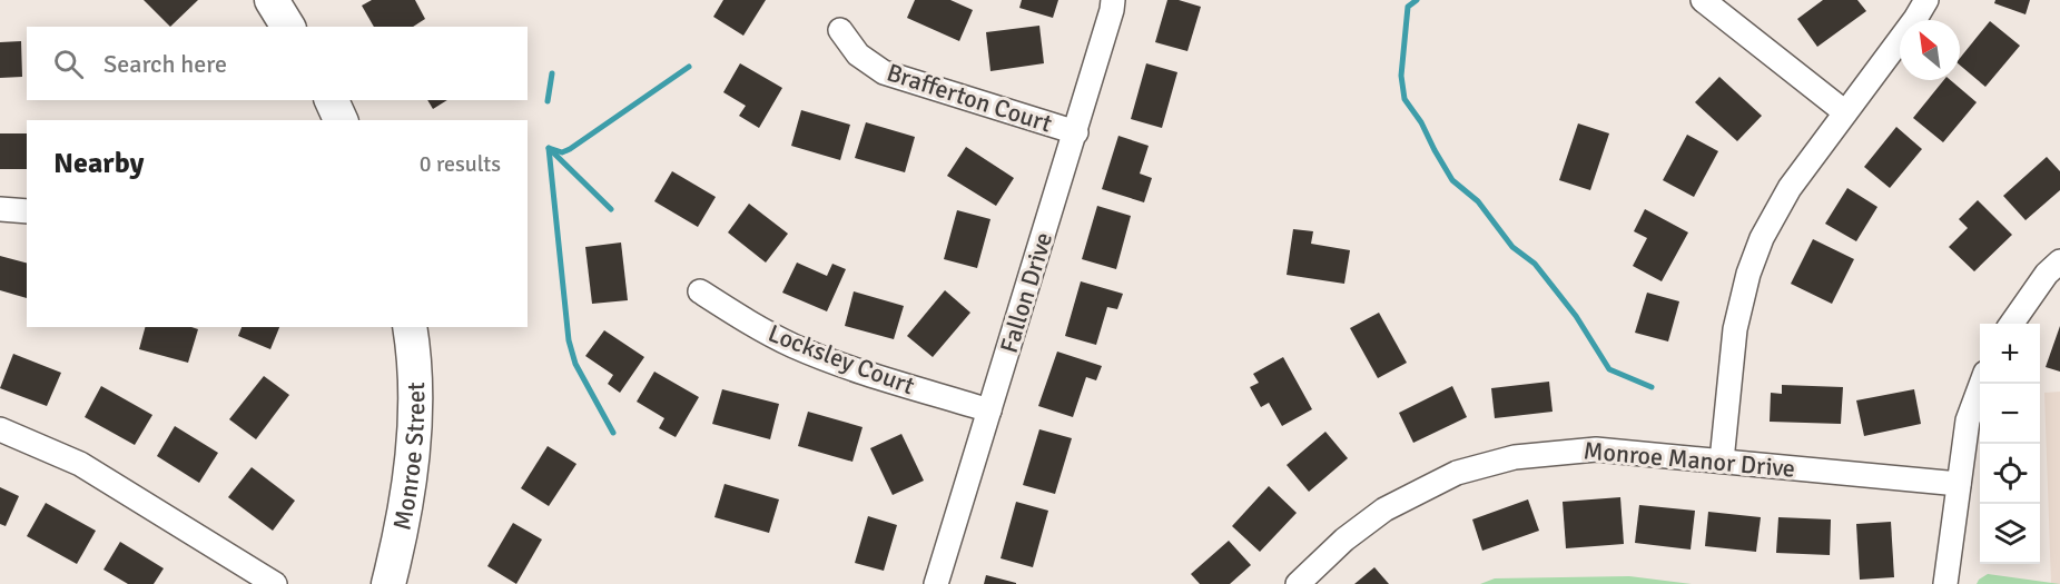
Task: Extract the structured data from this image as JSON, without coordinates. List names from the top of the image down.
{
  "streets": {
    "main road": ["Monroe Street"],
    "street": [
      "Brafferton Court",
      "Fallon Drive",
      "Locksley Court",
      "Monroe Manor Drive"
    ]
  },
  "crossings": [
    ["Brafferton Court", "Fallon Drive"],
    ["Fallon Drive", "Locksley Court"]
  ],
  "north": "top left",
  "page": {
    "search": "Search here",
    "heading": ["Nearby", "0 results"],
    "map_buttons": ["+", "−"]
  }
}
